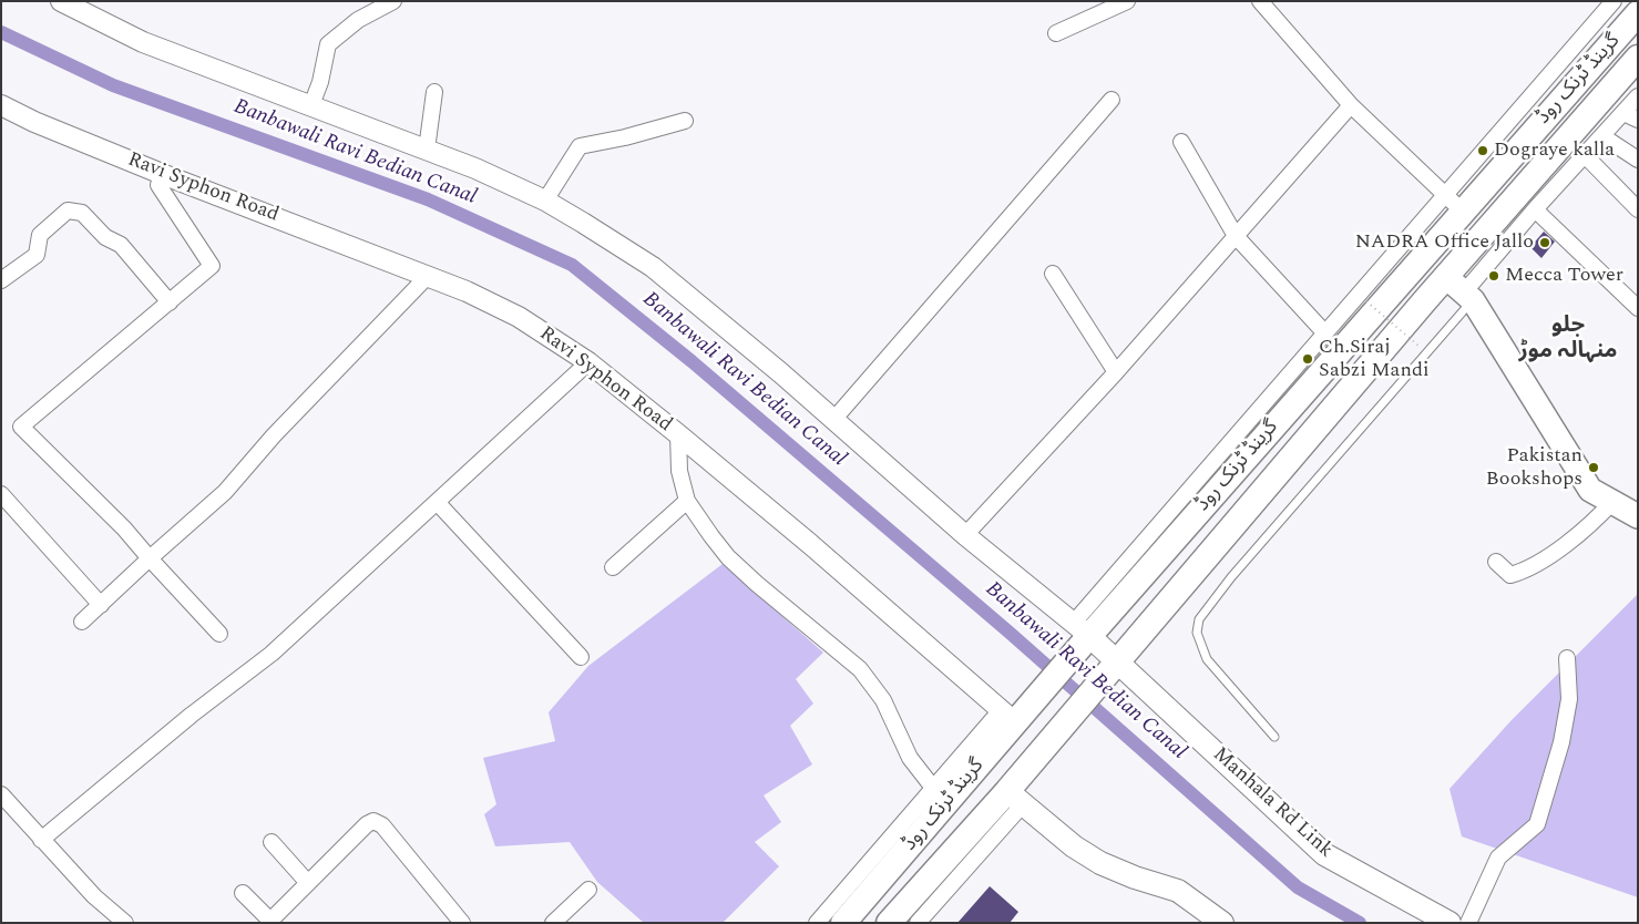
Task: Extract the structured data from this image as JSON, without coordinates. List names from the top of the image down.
{
  "streets": {
    "highway": ["گرینڈ ٹرنک روڈ"],
    "main road": ["Manhala Rd Link"],
    "street": ["Ravi Syphon Road"]
  },
  "crossings": [
    ["گرینڈ ٹرنک روڈ", "Ravi Syphon Road"],
    ["گرینڈ ٹرنک روڈ", "Manhala Rd Link"]
  ],
  "districts": ["جلو منہالہ موڑ"],
  "water": ["Banbawali Ravi Bedian Canal"],
  "places": [
    "Dograye kalla",
    "NADRA Office Jallo",
    "Mecca Tower",
    "Ch.Siraj Sabzi Mandi",
    "Pakistan Bookshops"
  ]
}
